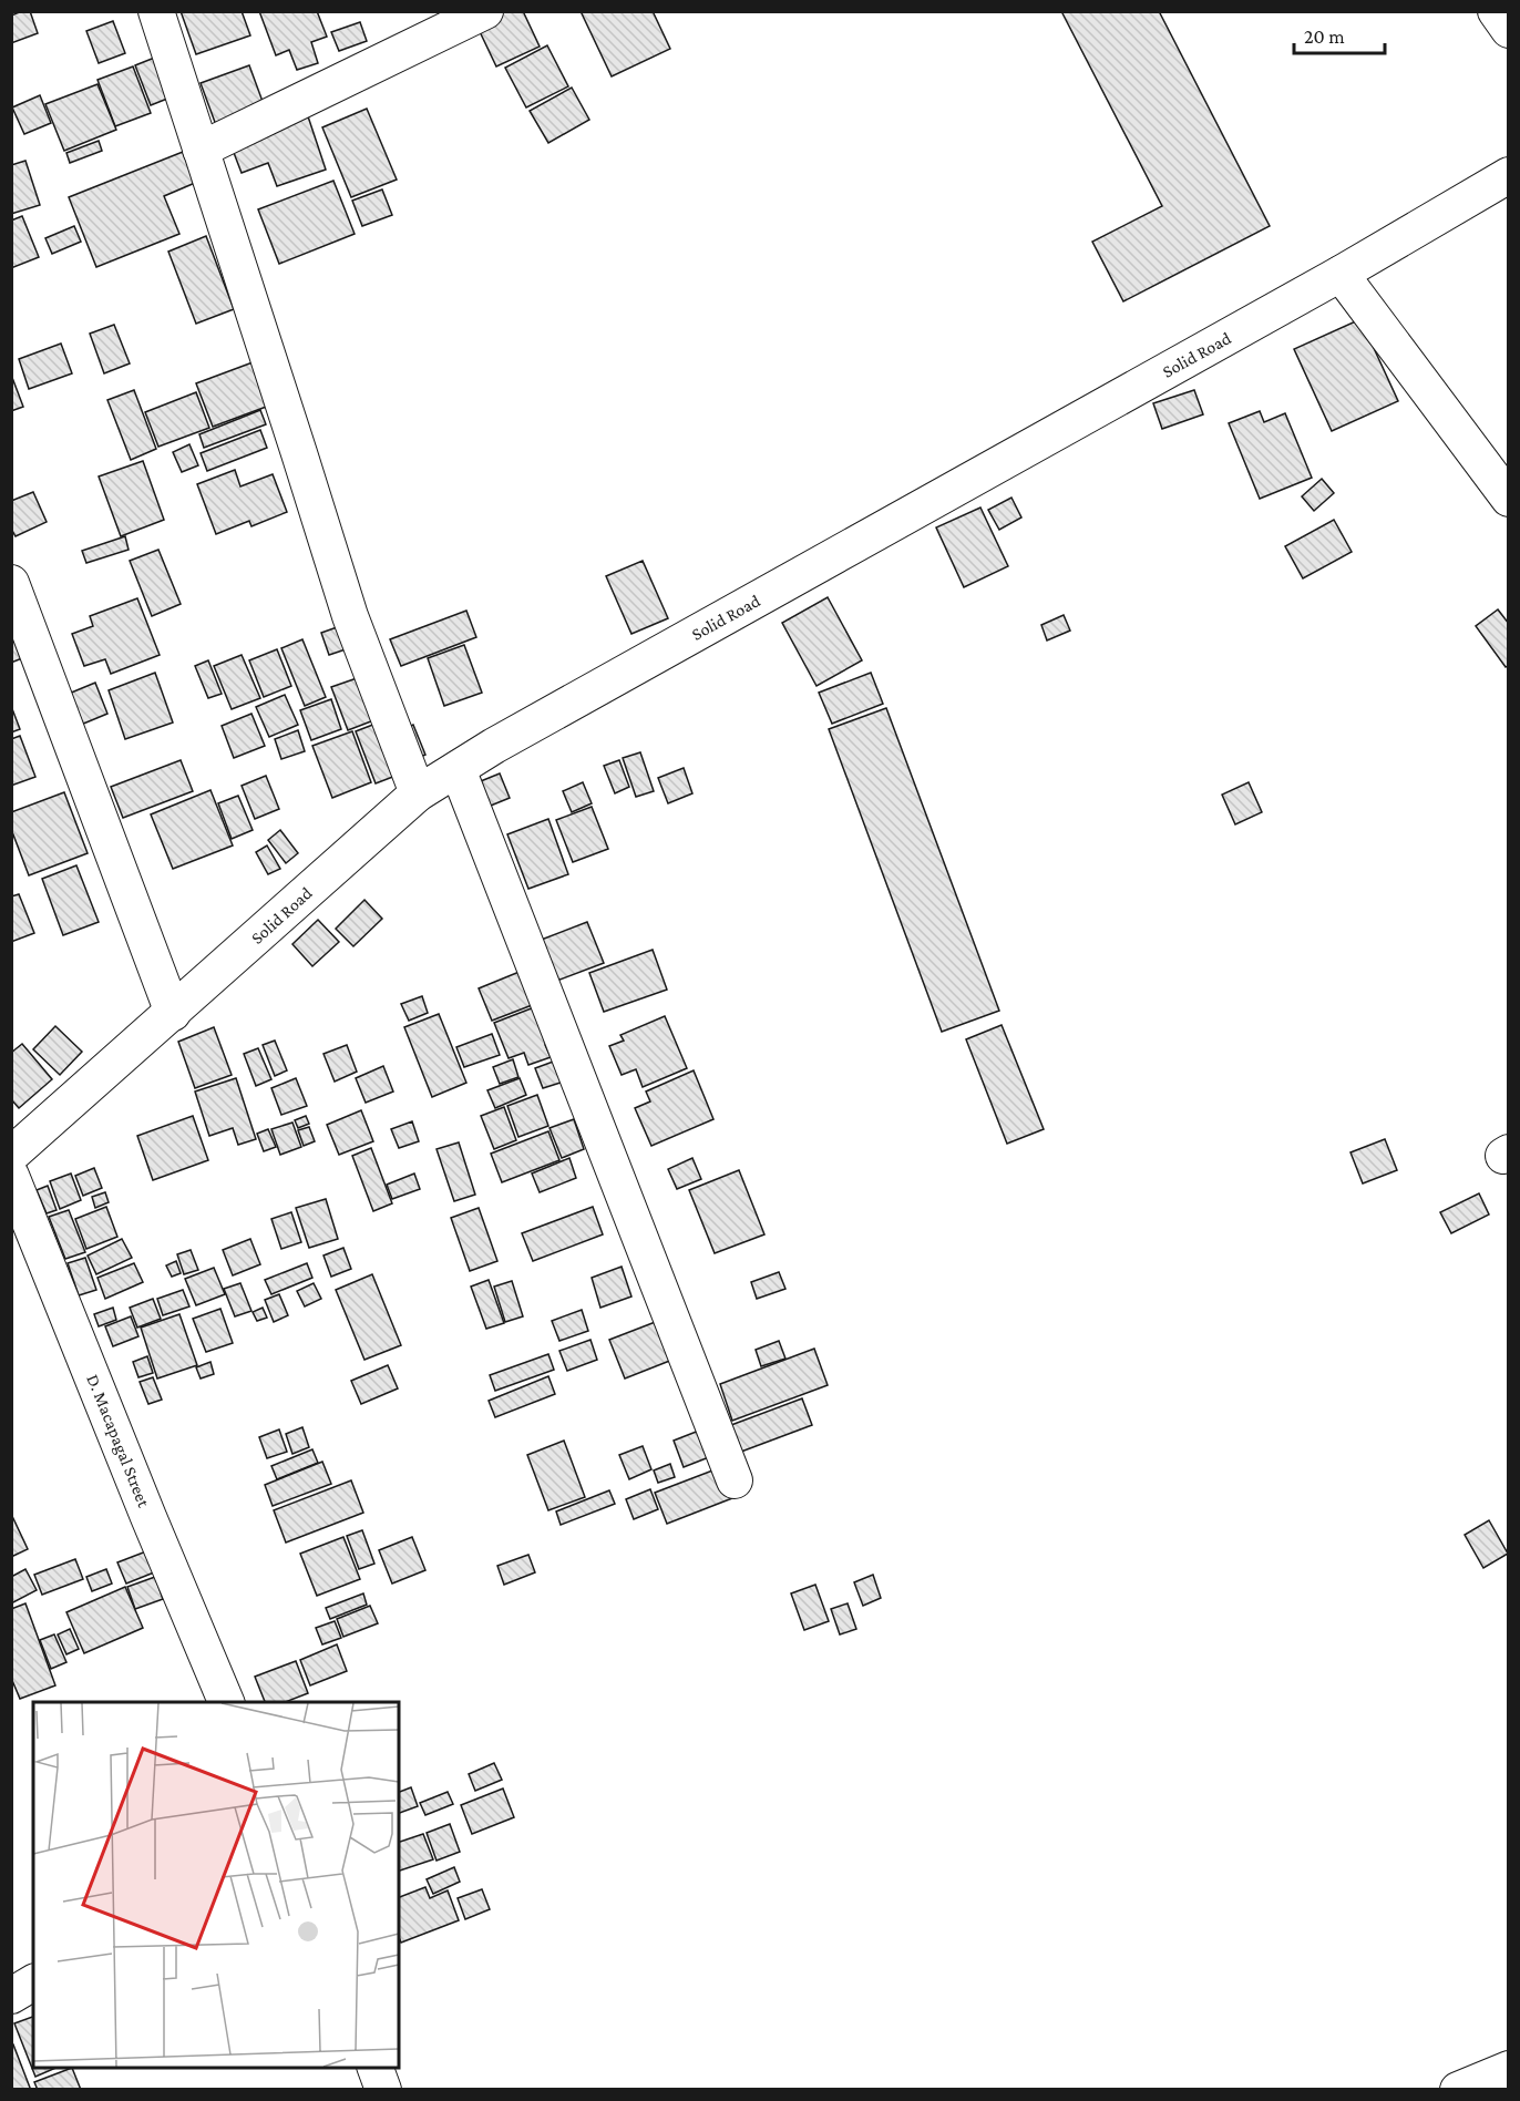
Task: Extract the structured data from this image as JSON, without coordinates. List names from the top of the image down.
{
  "streets": {
    "street": ["Solid Road", "D. Macapagal Street"]
  },
  "scale_bar": "20 m"
}
